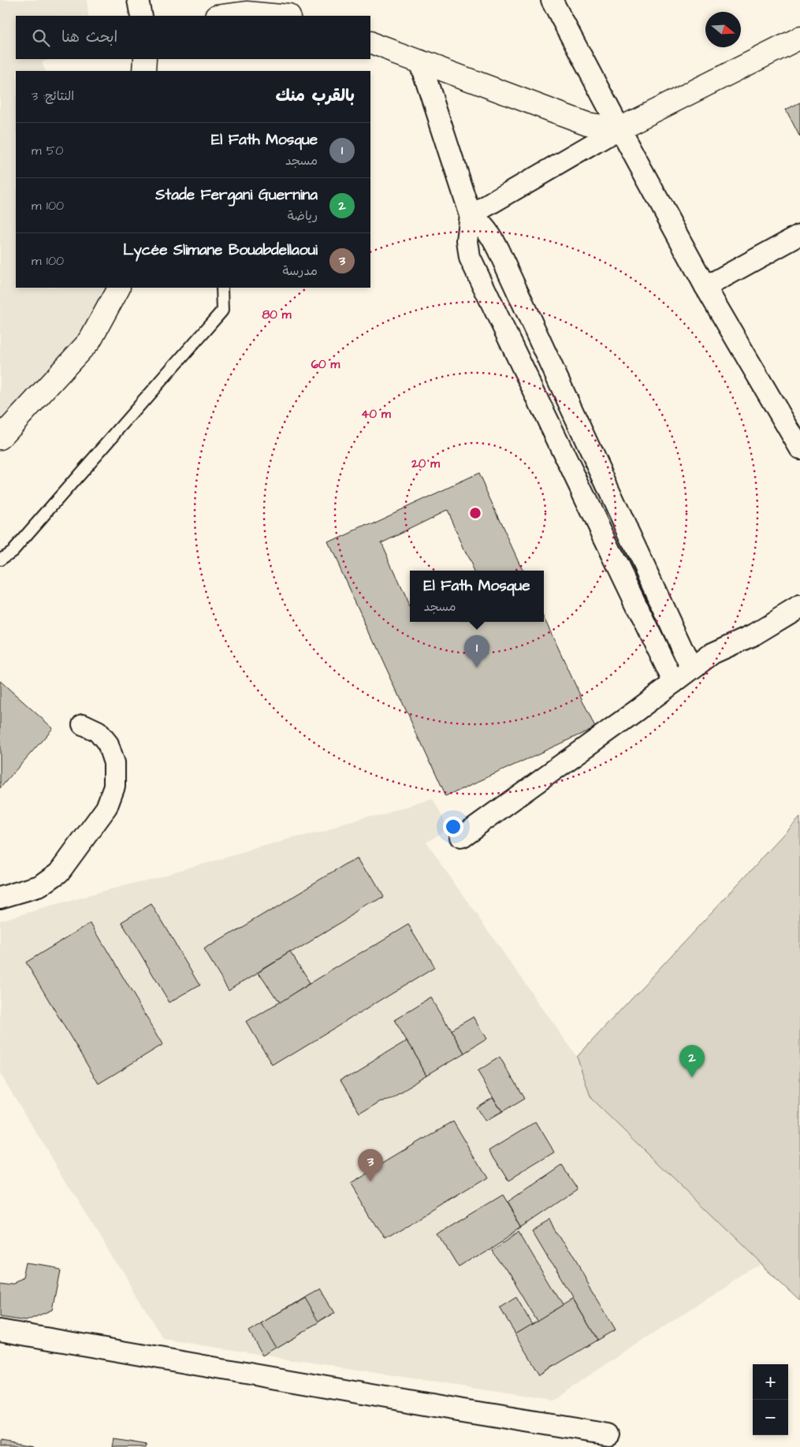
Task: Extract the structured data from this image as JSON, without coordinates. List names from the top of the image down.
{
  "north": "right",
  "page": {
    "search": "ابحث هنا",
    "heading": ["بالقرب منك", "النتائج: 3"],
    "list": [
      {
        "mark": "1",
        "name": "El Fath Mosque",
        "note": "مسجد",
        "value": "50 m"
      },
      {
        "mark": "2",
        "name": "Stade Fergani Guernina",
        "note": "رياضة",
        "value": "100 m"
      },
      {
        "mark": "3",
        "name": "Lycée Slimane Bouabdellaoui",
        "note": "مدرسة",
        "value": "100 m"
      }
    ],
    "popup": ["El Fath Mosque", "مسجد"],
    "pins": ["1", "2", "3"],
    "map_buttons": ["+", "−"]
  },
  "rings": [
    "80 m",
    "60 m",
    "40 m",
    "20 m"
  ]
}
